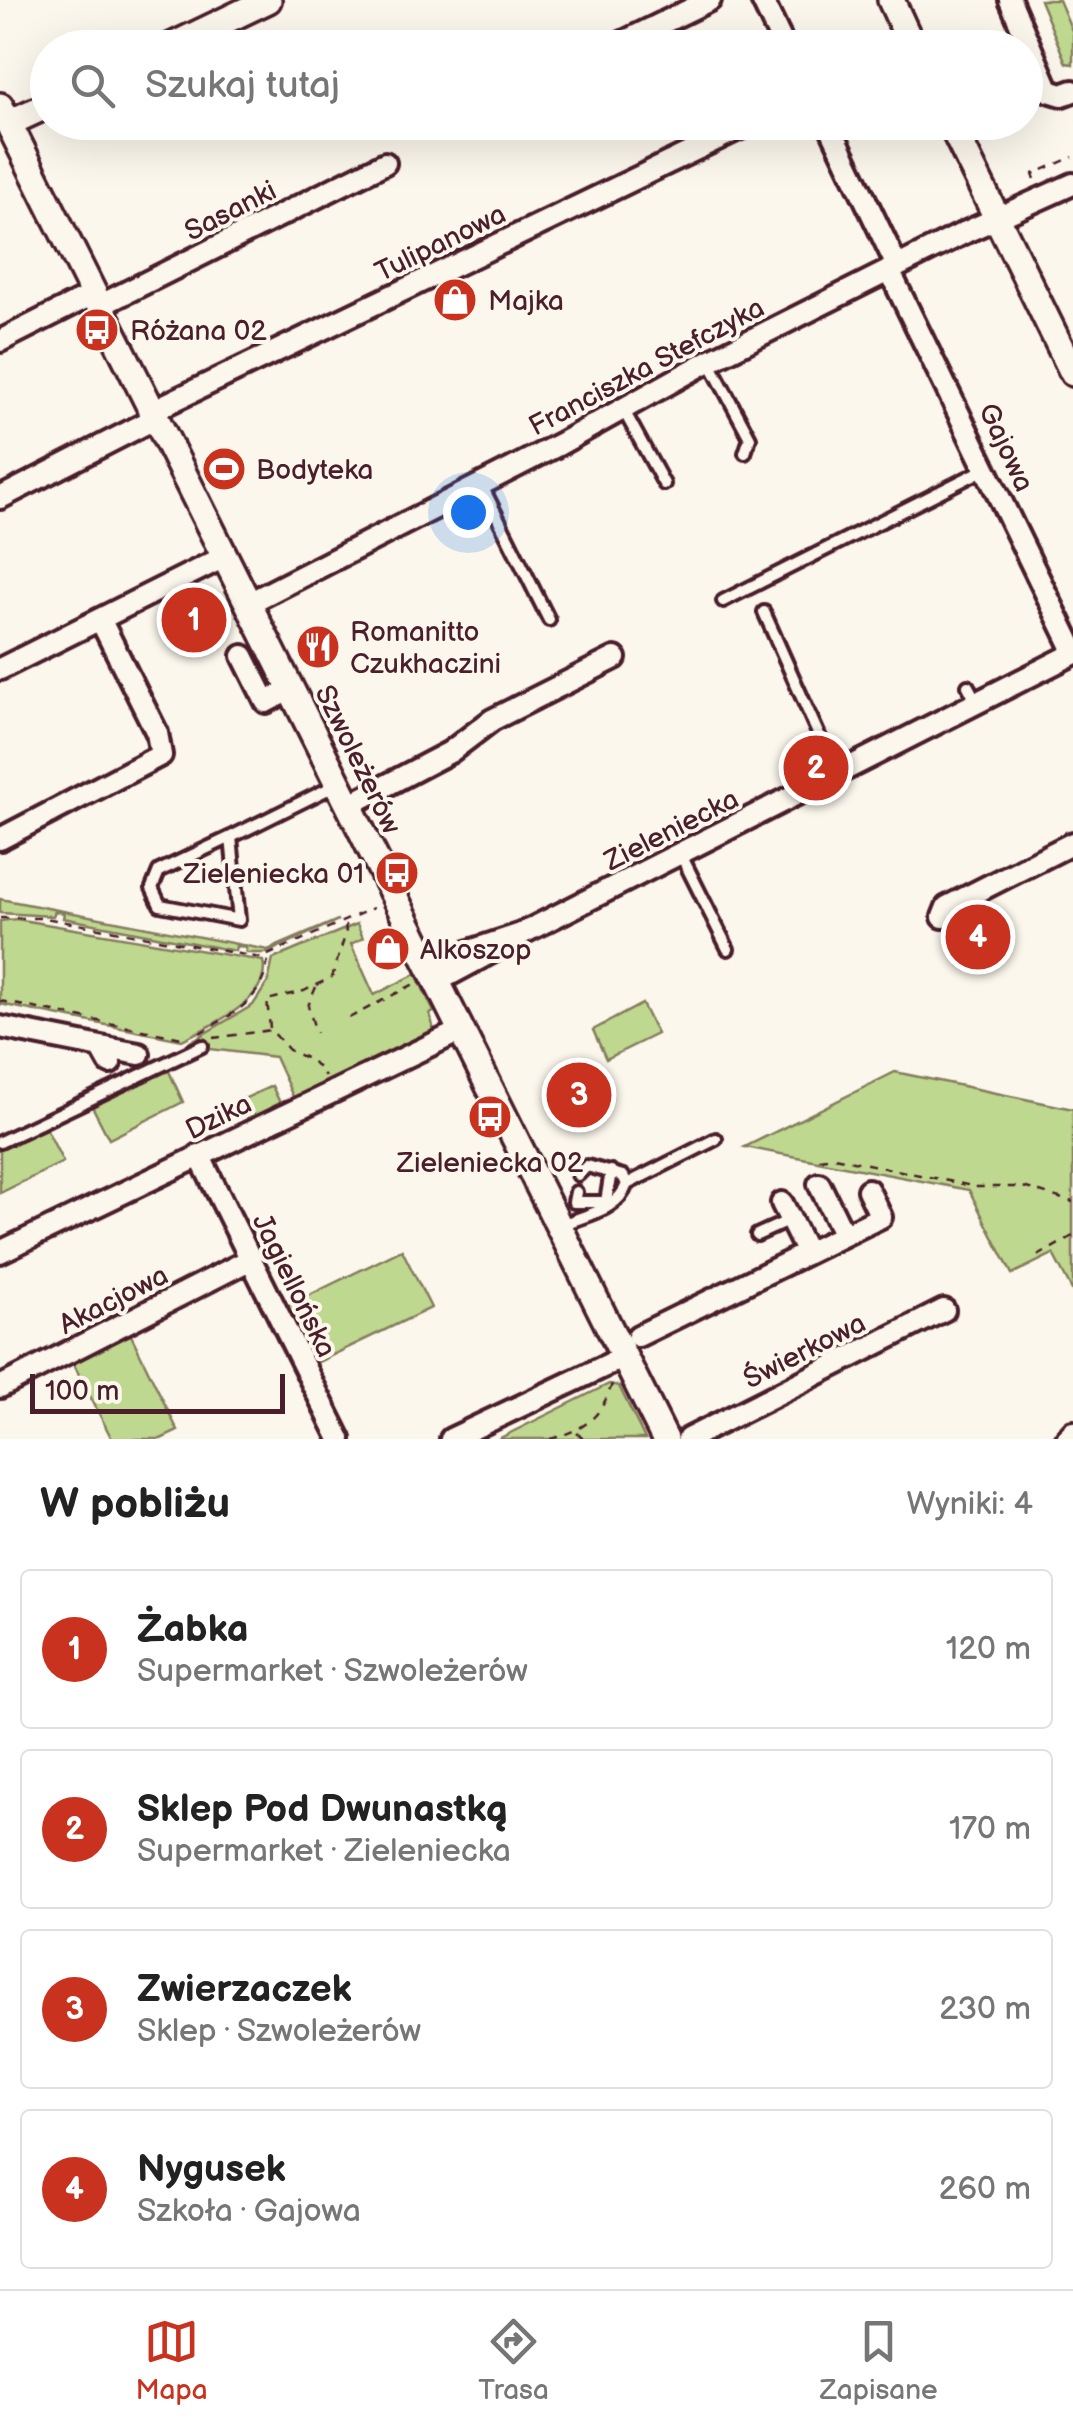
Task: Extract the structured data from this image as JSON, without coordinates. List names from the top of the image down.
{
  "streets": {
    "street": [
      "Sasanki",
      "Tulipanowa",
      "Franciszka Stefczyka",
      "Gajowa",
      "Szwoleżerów",
      "Zieleniecka",
      "Dzika",
      "Jagiellońska",
      "Akacjowa",
      "Świerkowa"
    ]
  },
  "crossings": [
    ["Sasanki", "Szwoleżerów"],
    ["Tulipanowa", "Szwoleżerów"],
    ["Franciszka Stefczyka", "Gajowa"],
    ["Franciszka Stefczyka", "Szwoleżerów"],
    ["Gajowa", "Zieleniecka"],
    ["Szwoleżerów", "Zieleniecka"],
    ["Szwoleżerów", "Dzika"],
    ["Dzika", "Jagiellońska"],
    ["Jagiellońska", "Akacjowa"]
  ],
  "places": {
    "shop": ["Majka", "Alkoszop"],
    "bus stop": ["Różana 02", "Zieleniecka 01", "Zieleniecka 02"],
    "sports": ["Bodyteka"],
    "restaurant": ["Romanitto Czukhaczini"]
  },
  "scale_bar": "100 m",
  "page": {
    "search": "Szukaj tutaj",
    "pins": [
      "1",
      "2",
      "4",
      "3"
    ],
    "scale": "100 m",
    "heading": ["W pobliżu", "Wyniki: 4"],
    "list": [
      {
        "mark": "1",
        "name": "Żabka",
        "note": "Supermarket · Szwoleżerów",
        "value": "120 m"
      },
      {
        "mark": "2",
        "name": "Sklep Pod Dwunastką",
        "note": "Supermarket · Zieleniecka",
        "value": "170 m"
      },
      {
        "mark": "3",
        "name": "Zwierzaczek",
        "note": "Sklep · Szwoleżerów",
        "value": "230 m"
      },
      {
        "mark": "4",
        "name": "Nygusek",
        "note": "Szkoła · Gajowa",
        "value": "260 m"
      }
    ],
    "nav": ["Mapa", "Trasa", "Zapisane"]
  }
}
